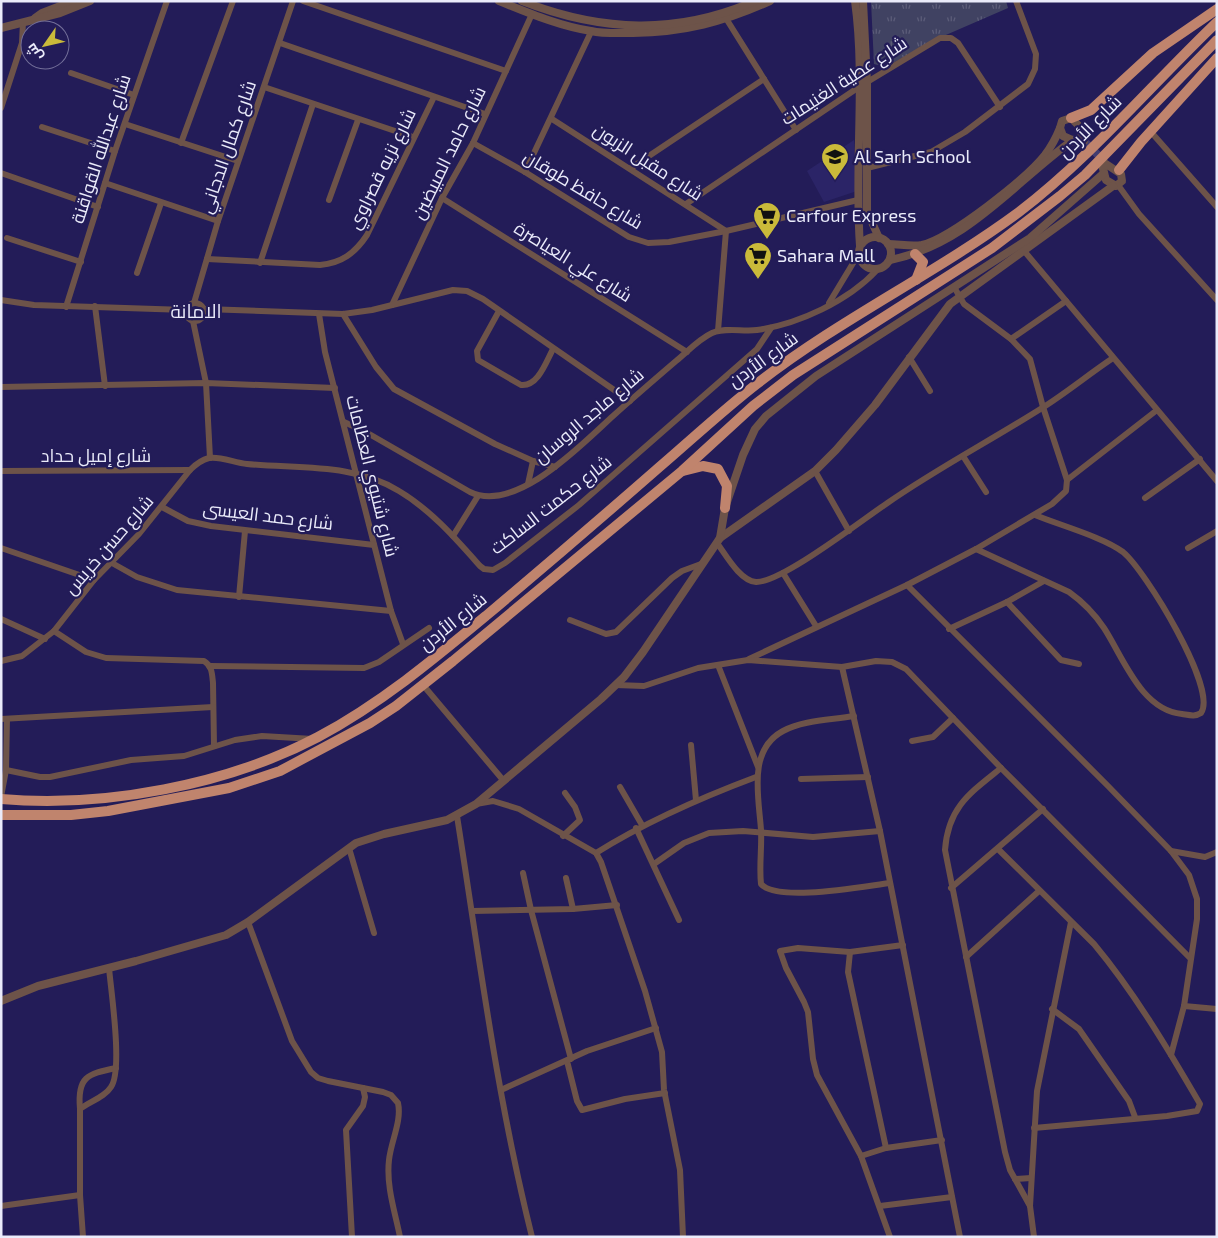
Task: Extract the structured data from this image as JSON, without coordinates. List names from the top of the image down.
{
  "streets": {
    "highway": ["شارع الأردن"],
    "street": [
      "شارع عطية الغنيمات",
      "شارع كمال الدجاني",
      "شارع عبدالله القواقنة",
      "شارع حامد المبيضين",
      "شارع مقبل الزبون",
      "شارع نزيه قصراوي",
      "شارع حافظ طوقان",
      "شارع علي العياصرة",
      "شارع ماجد الروسان",
      "شارع إميل حداد",
      "شارع شتيوي العظامات",
      "شارع حكمت الساكت",
      "شارع حمد العيسى",
      "شارع حسن خريس"
    ]
  },
  "crossings": [
    ["شارع عطية الغنيمات", "شارع مقبل الزبون"],
    ["شارع كمال الدجاني", "شارع نزيه قصراوي"],
    ["شارع حامد المبيضين", "شارع حافظ طوقان"],
    ["شارع حامد المبيضين", "شارع علي العياصرة"],
    ["شارع مقبل الزبون", "شارع حافظ طوقان"],
    ["شارع علي العياصرة", "شارع ماجد الروسان"],
    ["شارع ماجد الروسان", "شارع حكمت الساكت"],
    ["شارع إميل حداد", "شارع حسن خريس"],
    ["شارع شتيوي العظامات", "شارع حكمت الساكت"],
    ["شارع شتيوي العظامات", "شارع حمد العيسى"],
    ["شارع حكمت الساكت", "شارع حسن خريس"],
    ["شارع حمد العيسى", "شارع حسن خريس"]
  ],
  "districts": ["الامانة"],
  "places": {
    "school or university": ["Al Sarh School"],
    "supermarket": ["Carfour Express", "Sahara Mall"]
  },
  "north": "bottom left"
}
